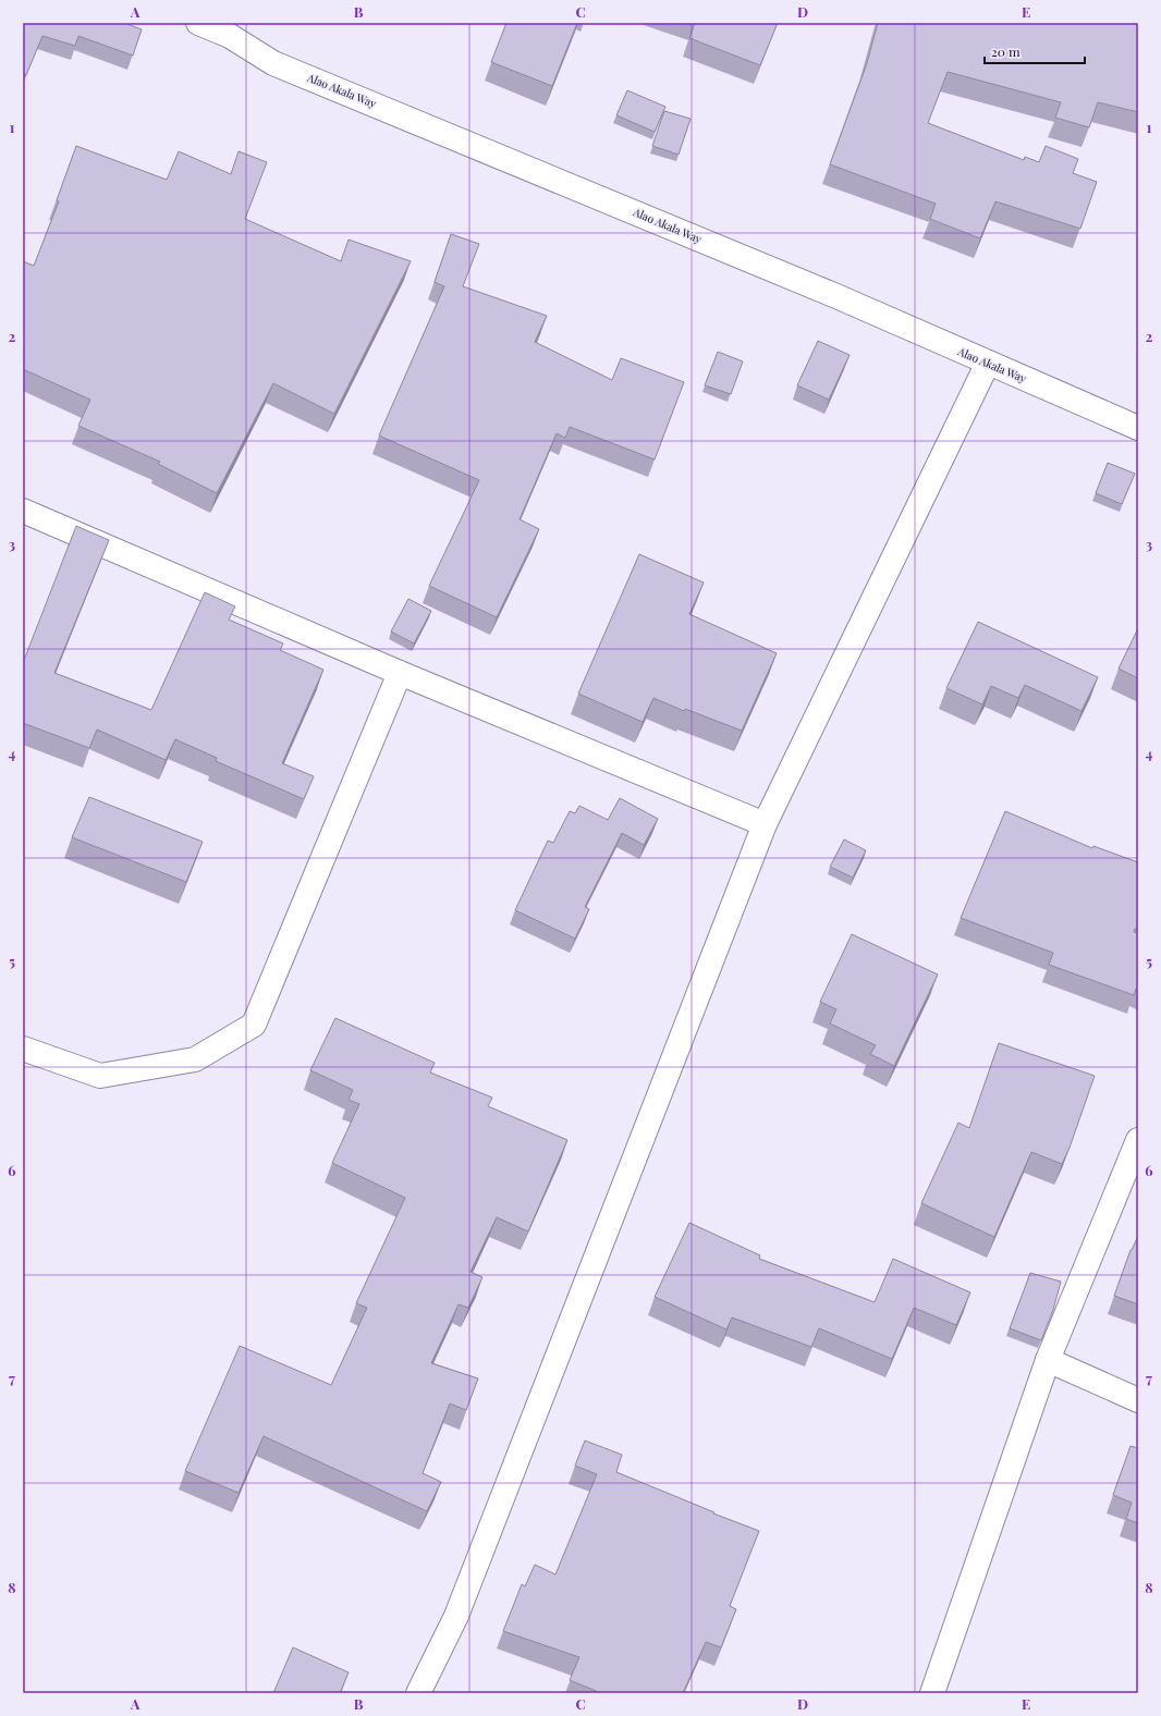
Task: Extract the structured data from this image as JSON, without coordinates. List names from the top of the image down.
{
  "streets": {
    "street": ["Alao Akala Way"]
  },
  "scale_bar": "20 m",
  "grid": {
    "columns": [
      "A",
      "B",
      "C",
      "D",
      "E"
    ],
    "rows": [
      "1",
      "2",
      "3",
      "4",
      "5",
      "6",
      "7",
      "8"
    ]
  }
}
